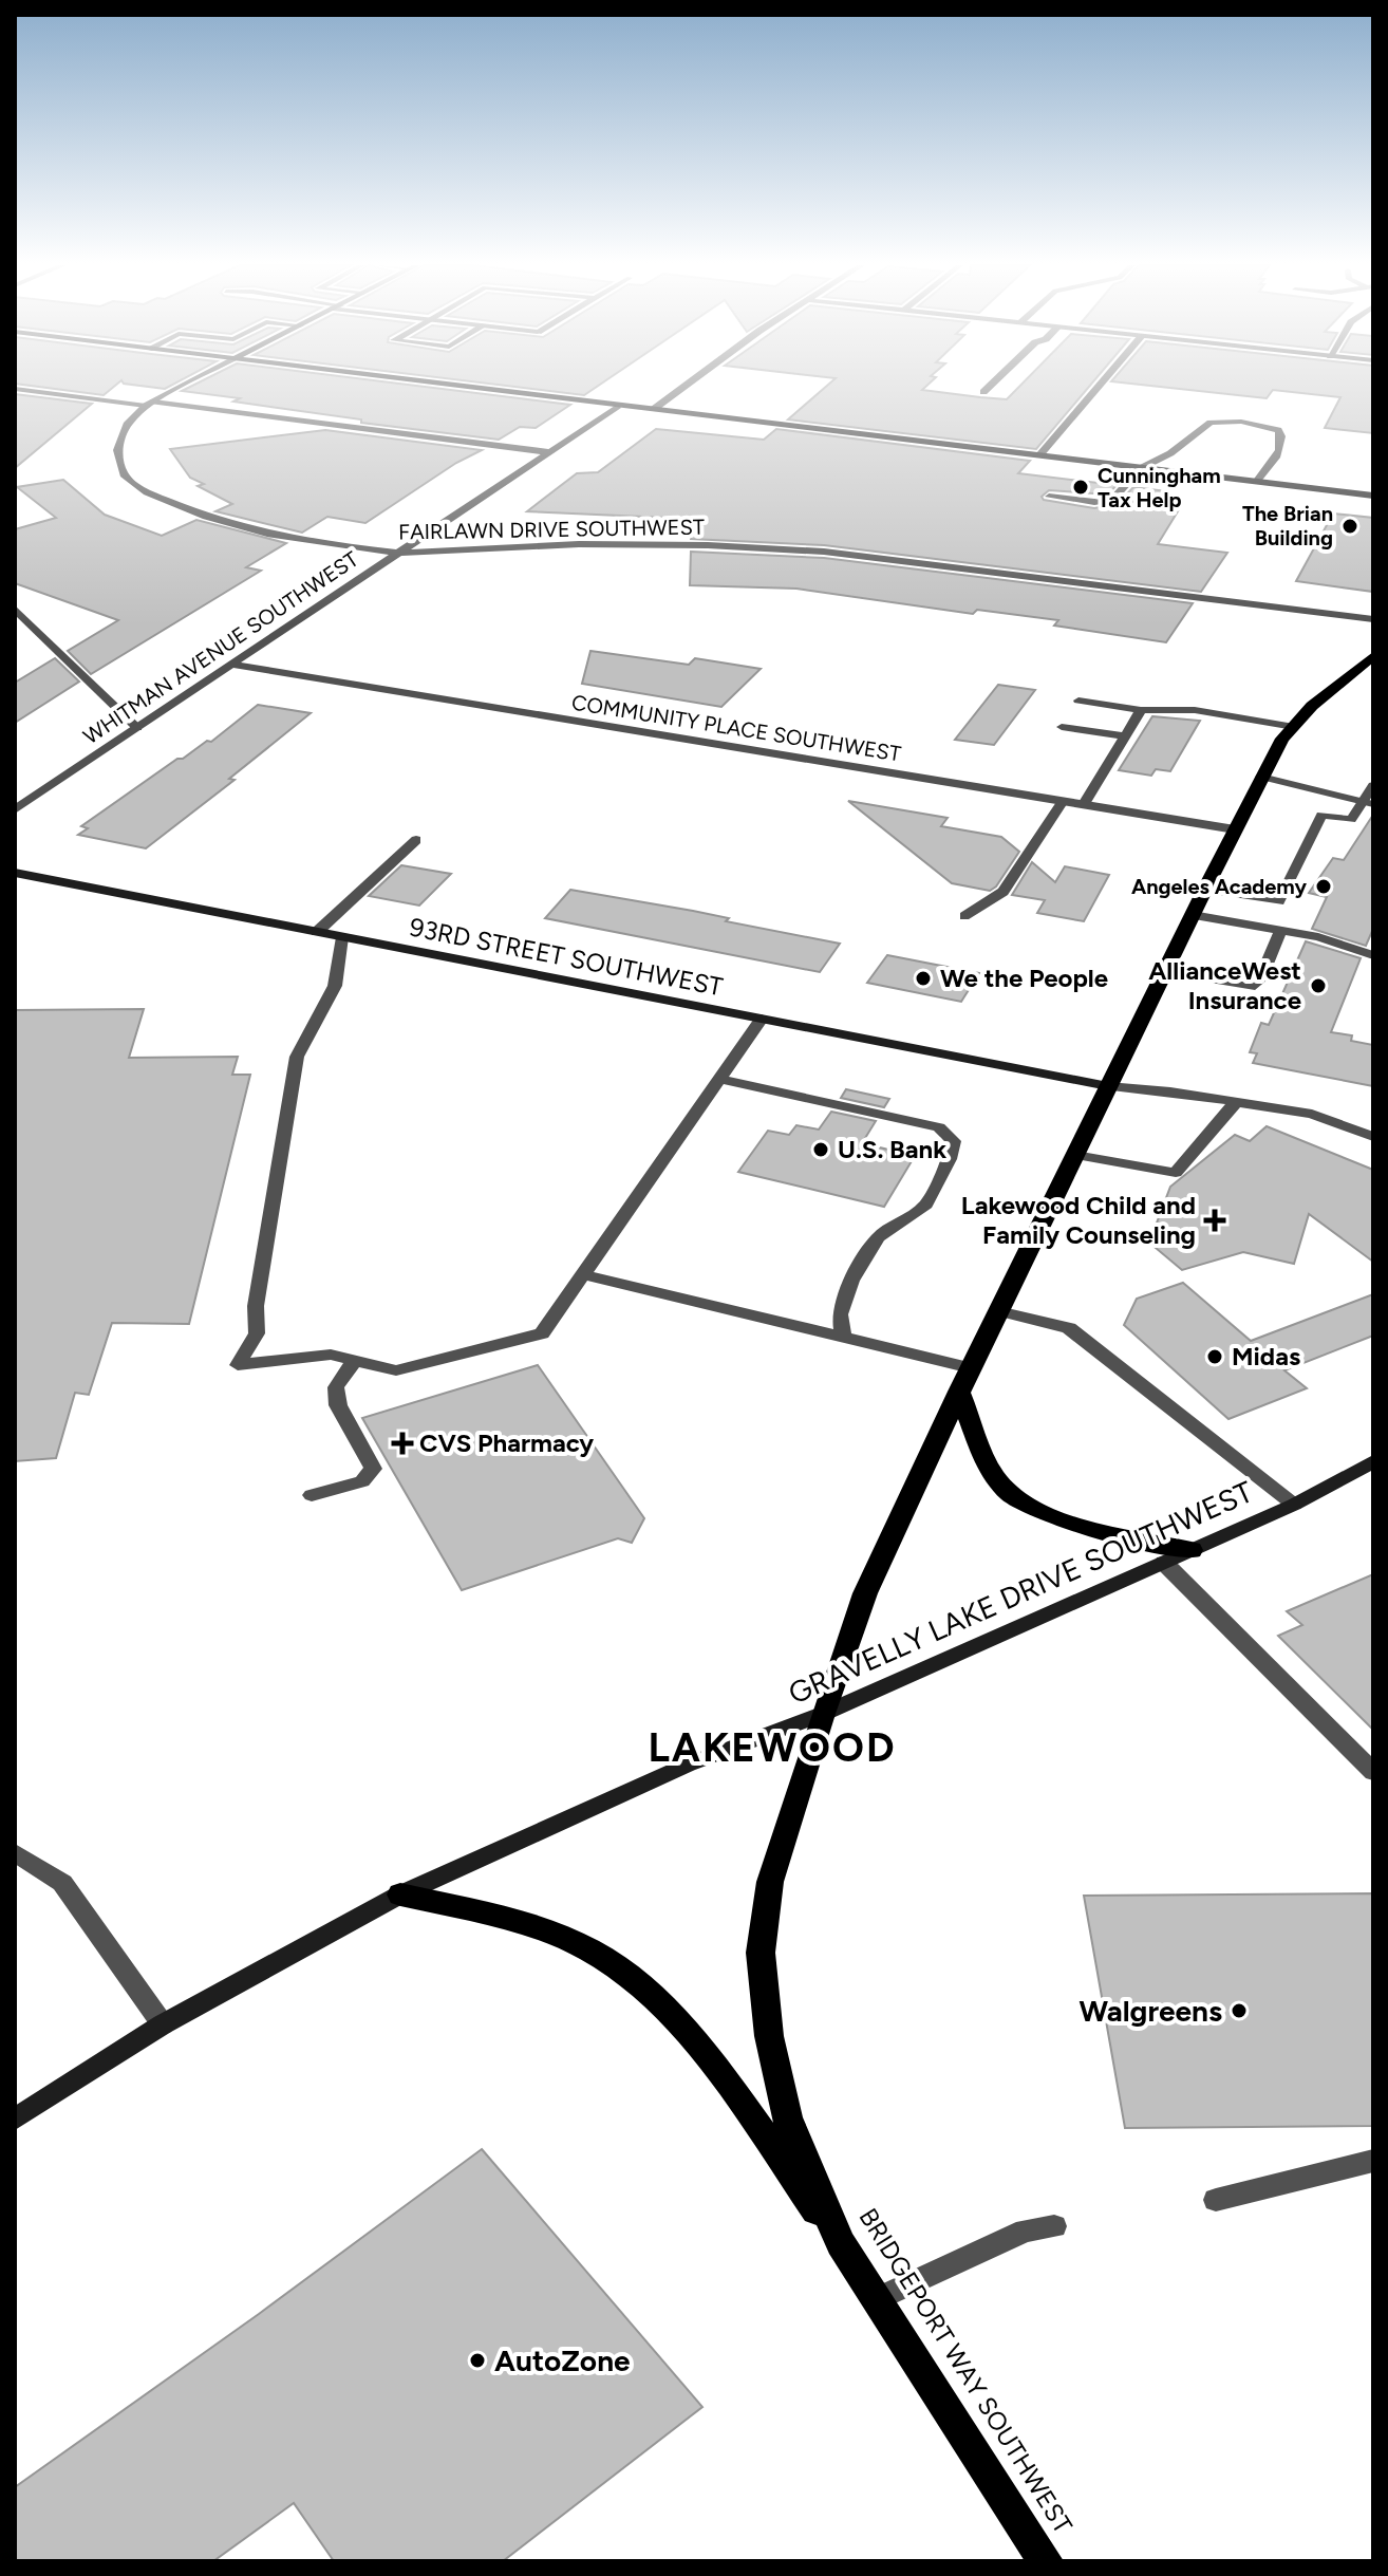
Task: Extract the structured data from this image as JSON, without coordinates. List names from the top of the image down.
{
  "streets": {
    "main road": ["93RD STREET SOUTHWEST", "GRAVELLY LAKE DRIVE SOUTHWEST", "BRIDGEPORT WAY SOUTHWEST"],
    "street": ["FAIRLAWN DRIVE SOUTHWEST", "WHITMAN AVENUE SOUTHWEST", "COMMUNITY PLACE SOUTHWEST"]
  },
  "crossings": [
    ["FAIRLAWN DRIVE SOUTHWEST", "WHITMAN AVENUE SOUTHWEST"],
    ["WHITMAN AVENUE SOUTHWEST", "COMMUNITY PLACE SOUTHWEST"],
    ["COMMUNITY PLACE SOUTHWEST", "BRIDGEPORT WAY SOUTHWEST"],
    ["93RD STREET SOUTHWEST", "BRIDGEPORT WAY SOUTHWEST"],
    ["GRAVELLY LAKE DRIVE SOUTHWEST", "BRIDGEPORT WAY SOUTHWEST"]
  ],
  "districts": ["LAKEWOOD"],
  "places": {
    "other": [
      "Cunningham Tax Help",
      "The Brian Building",
      "Angeles Academy",
      "We the People",
      "AllianceWest Insurance",
      "U.S. Bank",
      "Midas",
      "Walgreens",
      "AutoZone"
    ],
    "health": ["Lakewood Child and Family Counseling", "CVS Pharmacy"]
  }
}
